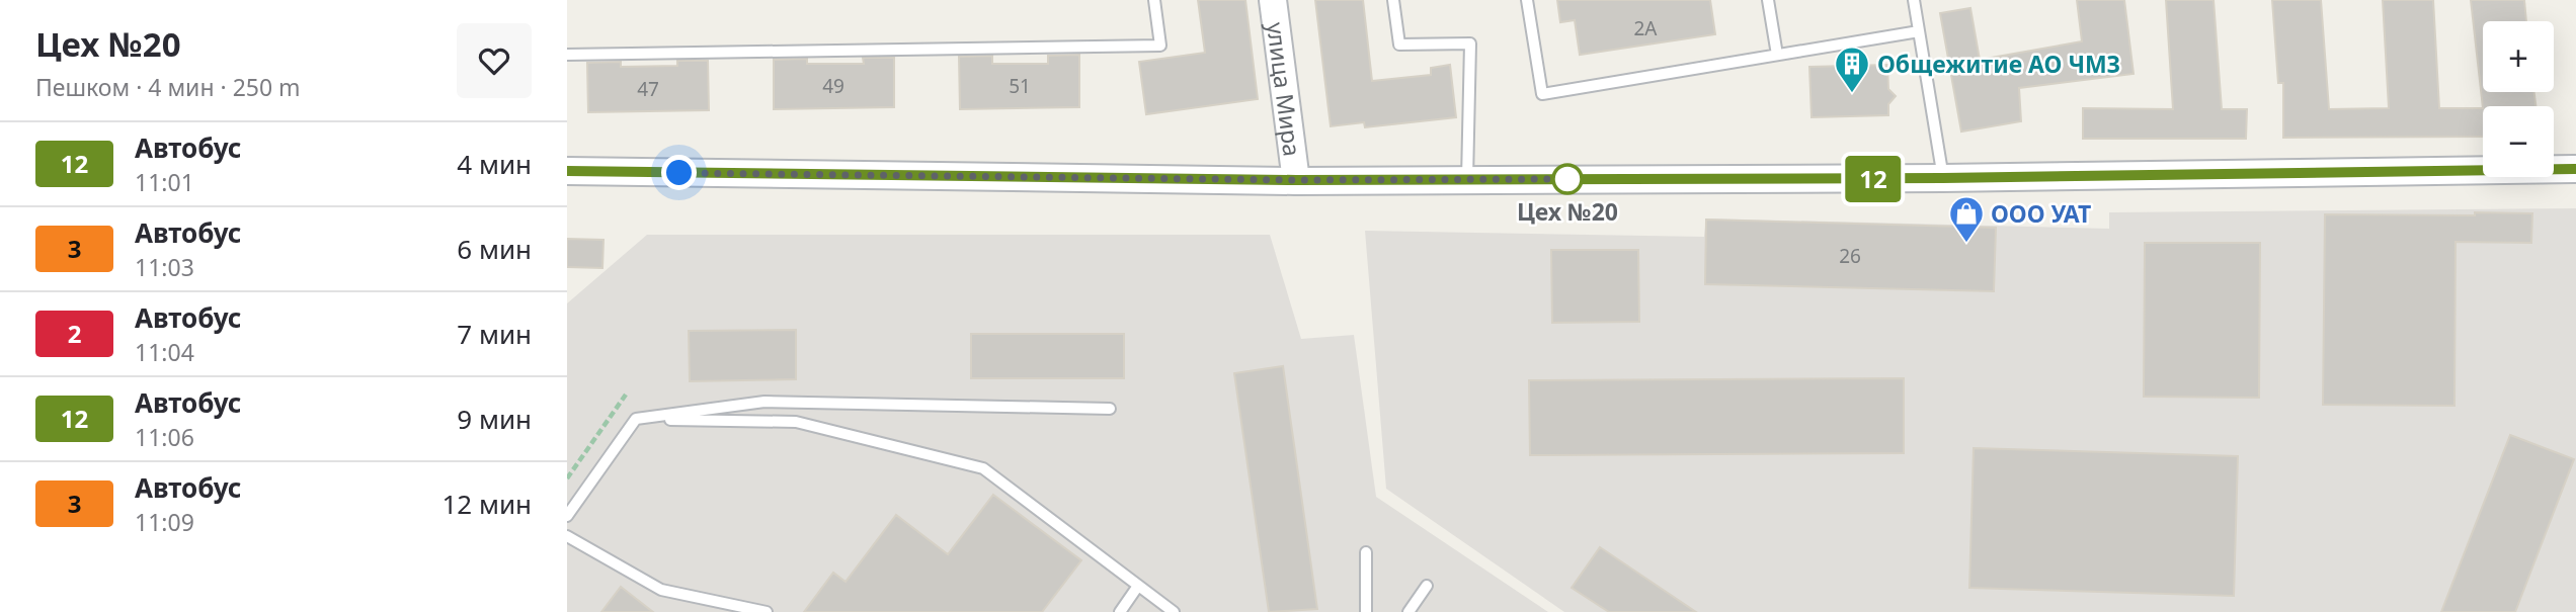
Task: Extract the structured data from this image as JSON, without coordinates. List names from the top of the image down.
{
  "streets": {
    "street": ["улица Мира"]
  },
  "places": {
    "building": ["Общежитие АО ЧМЗ"],
    "other": ["Цех №20"],
    "shop": ["ООО УАТ"]
  },
  "lines": ["bus line 12"],
  "house_numbers": [
    "2А",
    "49",
    "51",
    "47",
    "26"
  ],
  "page": {
    "heading": ["Цех №20", "Пешком · 4 мин · 250 m"],
    "on_map": "12",
    "map_buttons": ["+", "−"],
    "list": [
      {
        "mark": "12",
        "name": "Автобус",
        "note": "11:01",
        "value": "4 мин"
      },
      {
        "mark": "3",
        "name": "Автобус",
        "note": "11:03",
        "value": "6 мин"
      },
      {
        "mark": "2",
        "name": "Автобус",
        "note": "11:04",
        "value": "7 мин"
      },
      {
        "mark": "12",
        "name": "Автобус",
        "note": "11:06",
        "value": "9 мин"
      },
      {
        "mark": "3",
        "name": "Автобус",
        "note": "11:09",
        "value": "12 мин"
      }
    ]
  }
}
